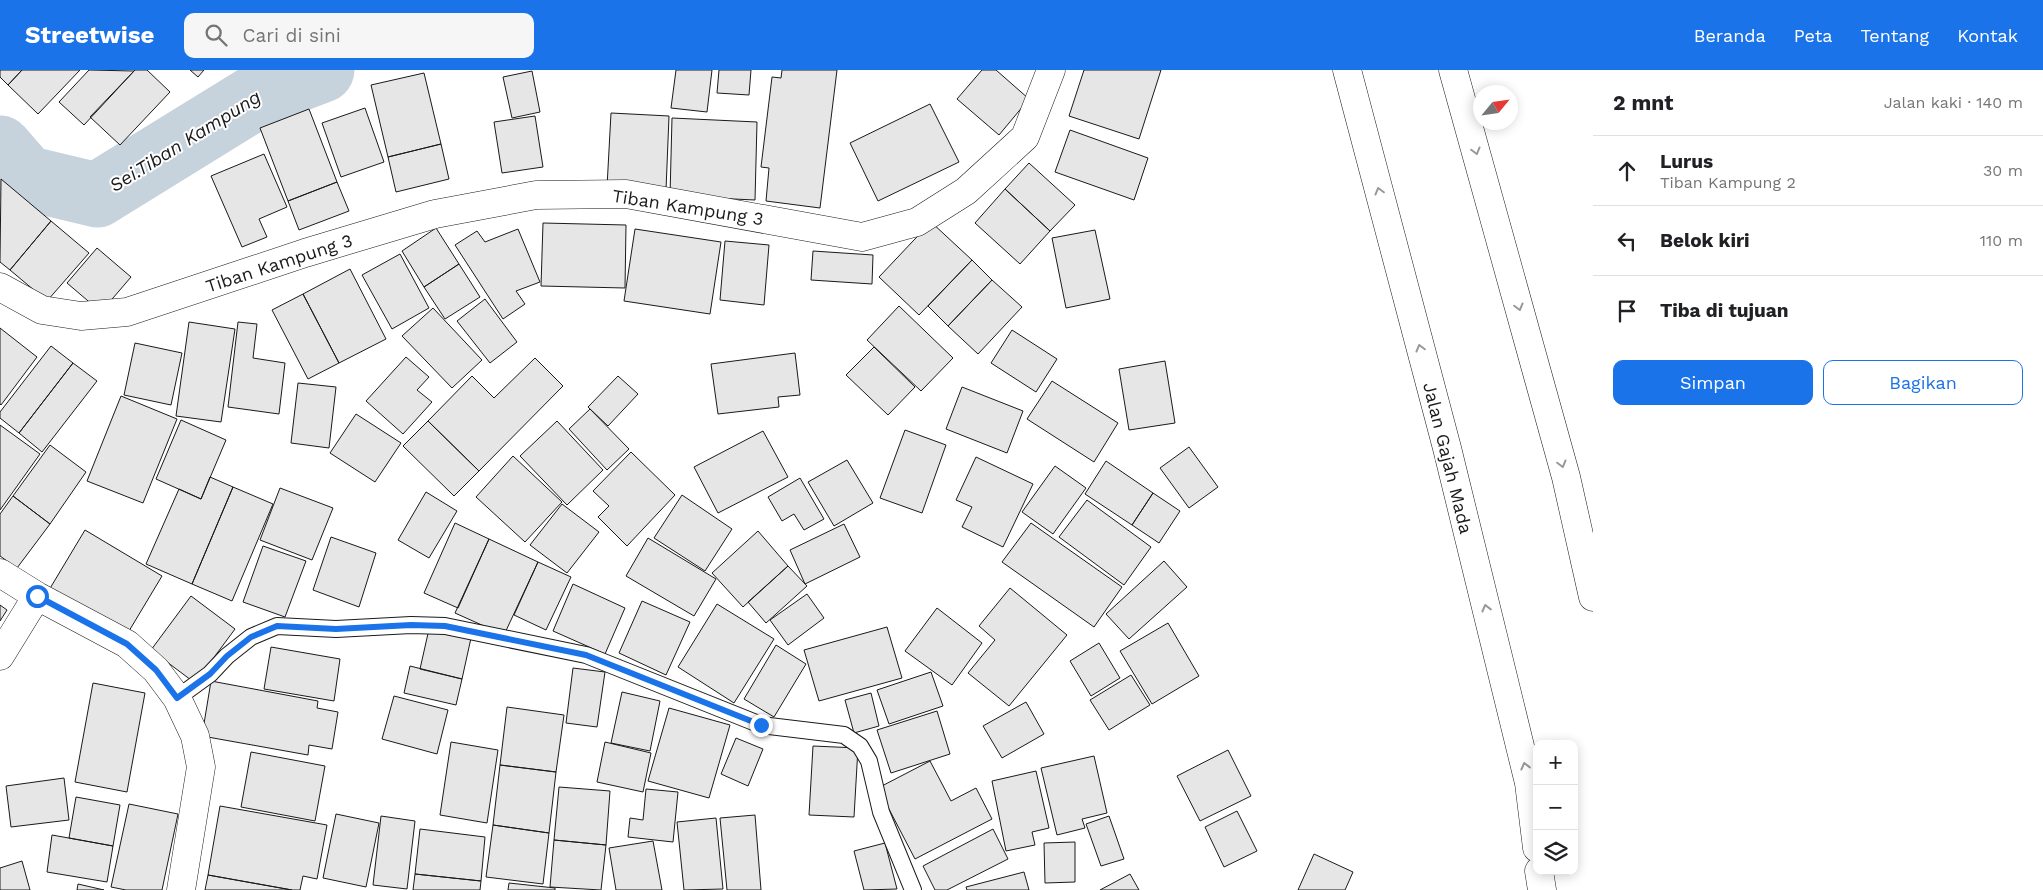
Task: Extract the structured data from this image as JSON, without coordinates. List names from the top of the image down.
{
  "streets": {
    "main road": ["Tiban Kampung 3", "Jalan Gajah Mada"]
  },
  "water": ["Sei.Tiban Kampung"],
  "north": "top right",
  "page": {
    "header": "Streetwise",
    "search": "Cari di sini",
    "nav": [
      "Beranda",
      "Peta",
      "Tentang",
      "Kontak"
    ],
    "heading": ["2 mnt", "Jalan kaki · 140 m"],
    "list": [
      ["Lurus", "Tiban Kampung 2", "30 m"],
      ["Belok kiri", "110 m"],
      "Tiba di tujuan"
    ],
    "buttons": ["Simpan", "Bagikan"],
    "map_buttons": ["+", "−"]
  }
}
